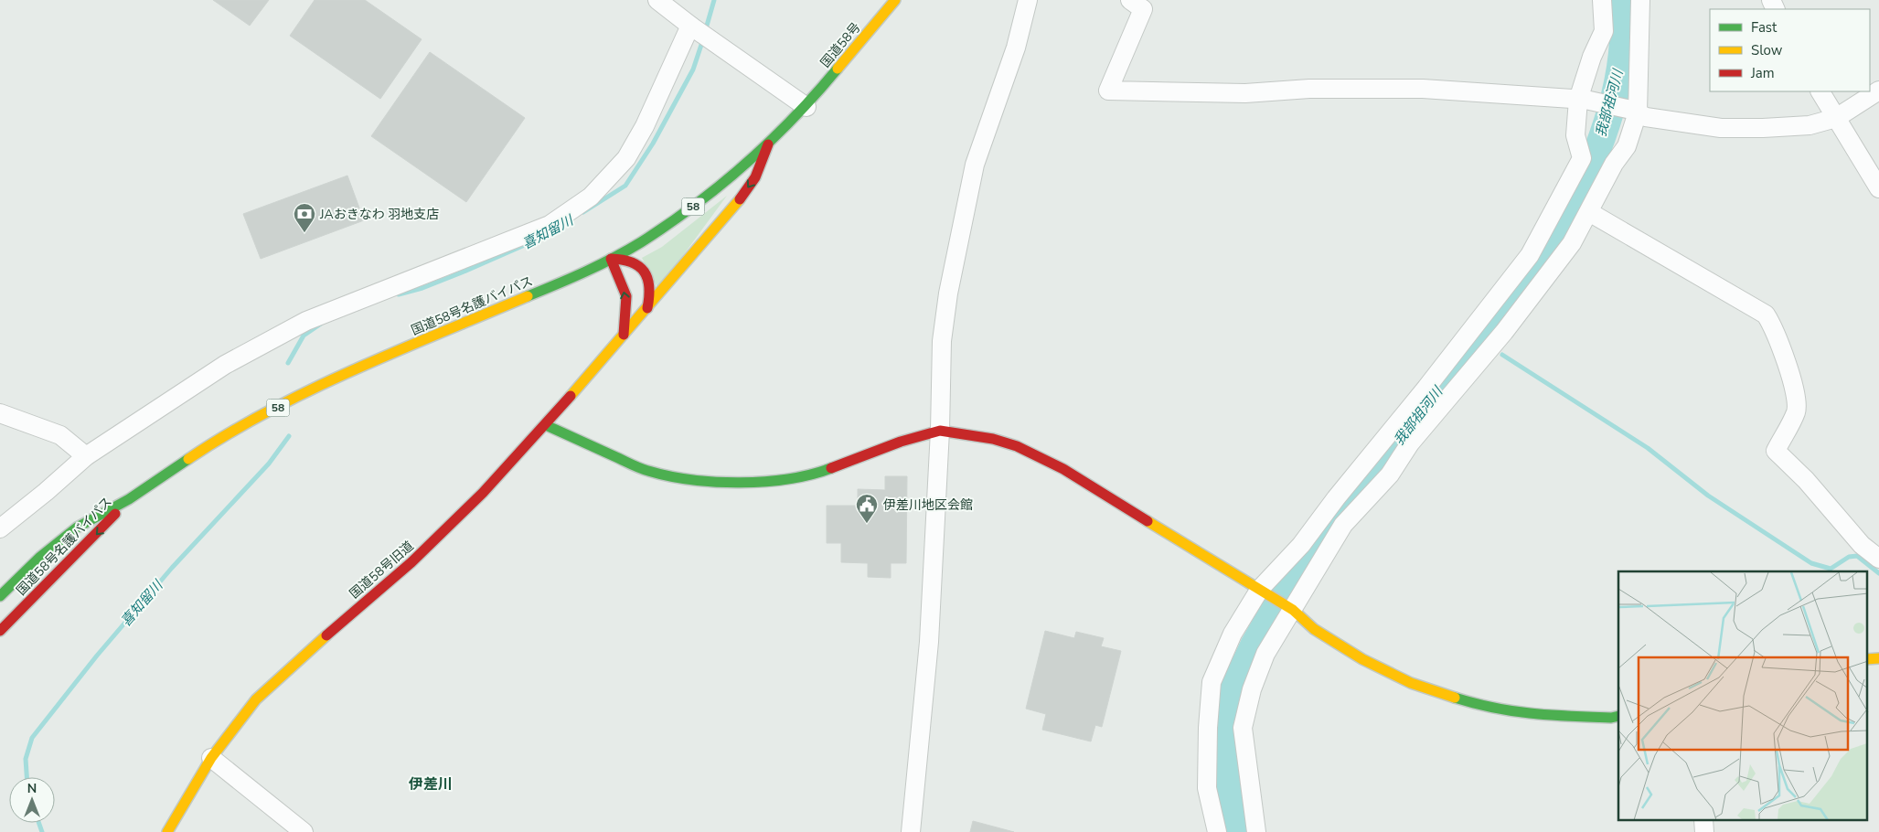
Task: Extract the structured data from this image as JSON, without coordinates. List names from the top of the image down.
{
  "streets": {
    "main road": [
      "国道58号",
      "58",
      "国道58号名護バイパス",
      "国道58号旧道"
    ]
  },
  "crossings": [
    ["国道58号", "国道58号名護バイパス"],
    ["国道58号名護バイパス", "国道58号旧道"]
  ],
  "districts": ["伊差川"],
  "water": ["我部祖河川", "喜知留川"],
  "places": {
    "bank": ["JAおきなわ 羽地支店"],
    "public building": ["伊差川地区会館"]
  },
  "legend": ["Fast", "Slow", "Jam"],
  "north": "top"
}
